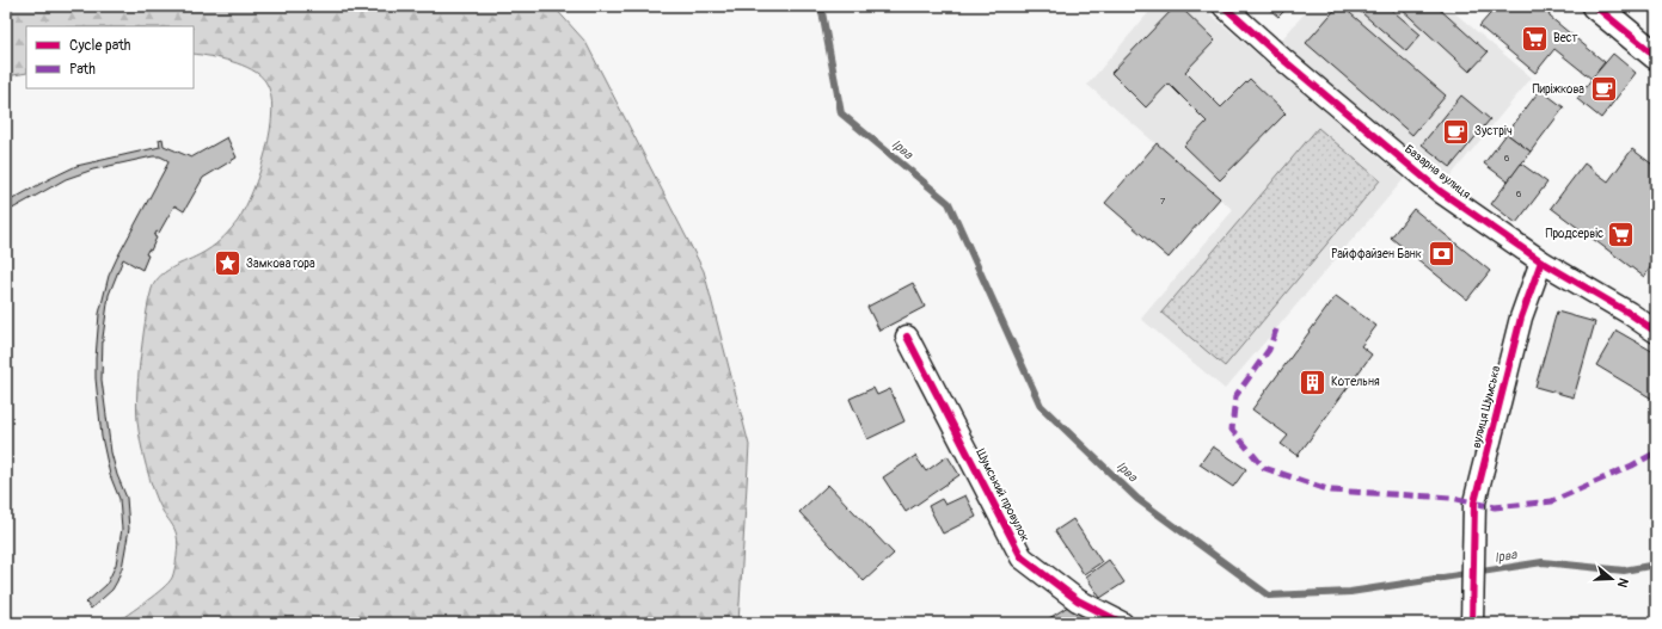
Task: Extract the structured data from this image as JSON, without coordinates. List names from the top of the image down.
{
  "streets": {
    "street": ["Базарна вулиця", "вулиця Шумська", "Шумський провулок"]
  },
  "crossings": [
    ["Базарна вулиця", "вулиця Шумська"]
  ],
  "water": ["Ірва"],
  "places": {
    "supermarket": ["Вест", "Продсервіс"],
    "cafe": ["Пиріжкова", "Зустріч"],
    "bank": ["Райффайзен Банк"],
    "place": ["Замкова гора"],
    "building": ["Котельня"]
  },
  "house_numbers": ["6", "6", "7"],
  "legend": ["Cycle path", "Path"],
  "north": "right"
}
